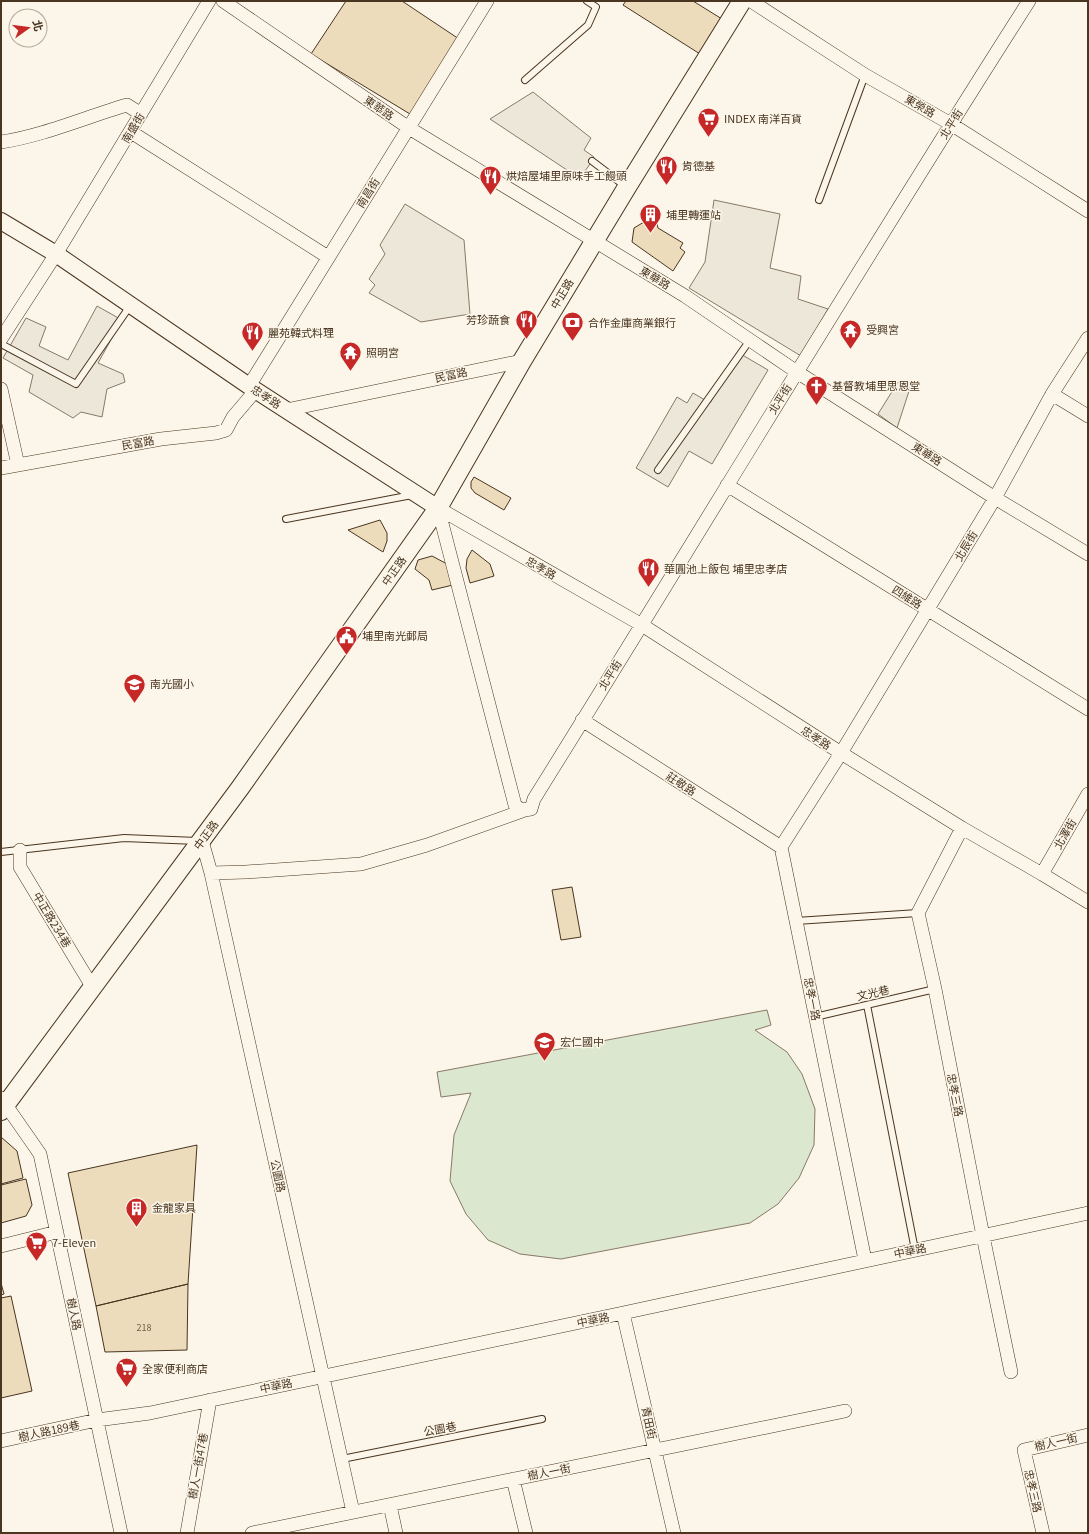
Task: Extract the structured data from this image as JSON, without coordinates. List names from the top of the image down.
{
  "streets": {
    "main road": ["中正路"],
    "street": [
      "東榮路",
      "東華路",
      "北平街",
      "南盛街",
      "南昌街",
      "民富路",
      "忠孝路",
      "北辰街",
      "四維路",
      "莊敬路",
      "北澤街",
      "中正路234巷",
      "忠孝一路",
      "忠孝三路",
      "公園路",
      "中華路",
      "樹人路",
      "青田街",
      "樹人路189巷",
      "樹人一街",
      "樹人一街47巷"
    ],
    "lane": ["文光巷", "公園巷"]
  },
  "crossings": [
    ["東榮路", "北平街"],
    ["東華路", "北平街"],
    ["東華路", "南昌街"],
    ["東華路", "中正路"],
    ["東華路", "北辰街"],
    ["北平街", "忠孝路"],
    ["北平街", "四維路"],
    ["北平街", "莊敬路"],
    ["南盛街", "忠孝路"],
    ["南昌街", "民富路"],
    ["南昌街", "忠孝路"],
    ["中正路", "民富路"],
    ["中正路", "忠孝路"],
    ["中正路", "中正路234巷"],
    ["中正路", "公園路"],
    ["中正路", "樹人路"],
    ["民富路", "忠孝路"],
    ["忠孝路", "北辰街"],
    ["忠孝路", "北澤街"],
    ["北辰街", "四維路"],
    ["莊敬路", "忠孝一路"],
    ["文光巷", "忠孝一路"],
    ["文光巷", "忠孝三路"],
    ["忠孝一路", "中華路"],
    ["忠孝三路", "中華路"],
    ["忠孝三路", "樹人一街"],
    ["公園路", "中華路"],
    ["公園路", "公園巷"],
    ["公園路", "樹人一街"],
    ["中華路", "樹人路"],
    ["中華路", "青田街"],
    ["中華路", "樹人路189巷"],
    ["中華路", "樹人一街47巷"],
    ["樹人路", "樹人路189巷"],
    ["青田街", "樹人一街"]
  ],
  "places": {
    "supermarket": ["INDEX 南洋百貨", "7-Eleven", "全家便利商店"],
    "restaurant": [
      "肯德基",
      "烘焙屋埔里原味手工饅頭",
      "芳珍蔬食",
      "麗苑韓式料理",
      "華圓池上飯包 埔里忠孝店"
    ],
    "building": ["埔里轉運站", "金龍家具"],
    "bank": ["合作金庫商業銀行"],
    "temple": ["受興宮", "照明宮"],
    "church": ["基督教埔里思恩堂"],
    "public building": ["埔里南光郵局"],
    "school or university": ["南光國小", "宏仁國中"]
  },
  "house_numbers": ["218"],
  "north": "right"
}
